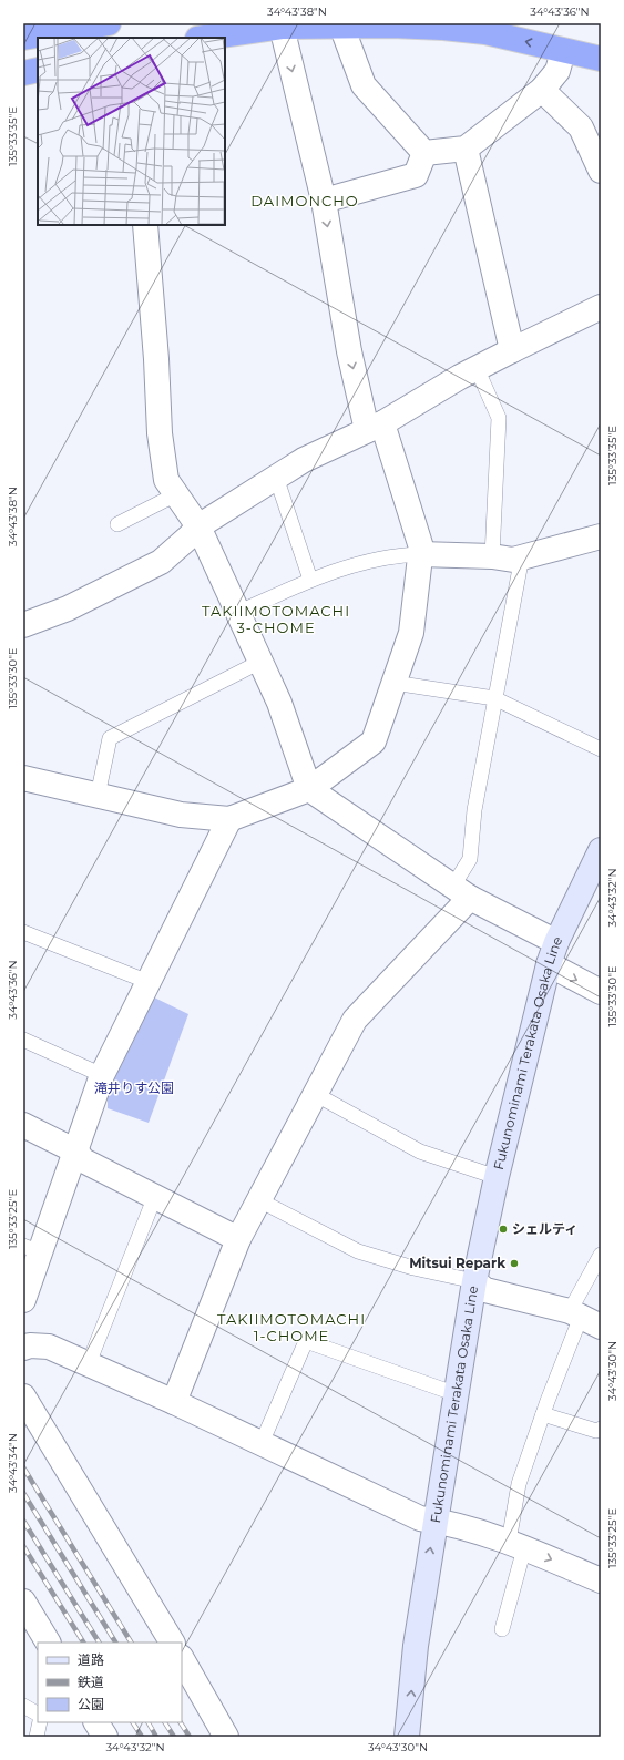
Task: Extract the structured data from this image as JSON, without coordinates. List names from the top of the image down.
{
  "streets": {
    "main road": ["Fukunominami Terakata Osaka Line"]
  },
  "districts": ["DAIMONCHO", "TAKIIMOTOMACHI 3-CHOME", "TAKIIMOTOMACHI 1-CHOME"],
  "parks": ["滝井りす公園"],
  "places": ["シェルティ", "Mitsui Repark"],
  "legend": ["道路", "鉄道", "公園"],
  "coordinates": [
    "34°43'38\"N",
    "34°43'36\"N",
    "135°33'35\"E",
    "135°33'30\"E",
    "34°43'32\"N",
    "135°33'25\"E",
    "34°43'30\"N",
    "34°43'34\"N"
  ]
}
